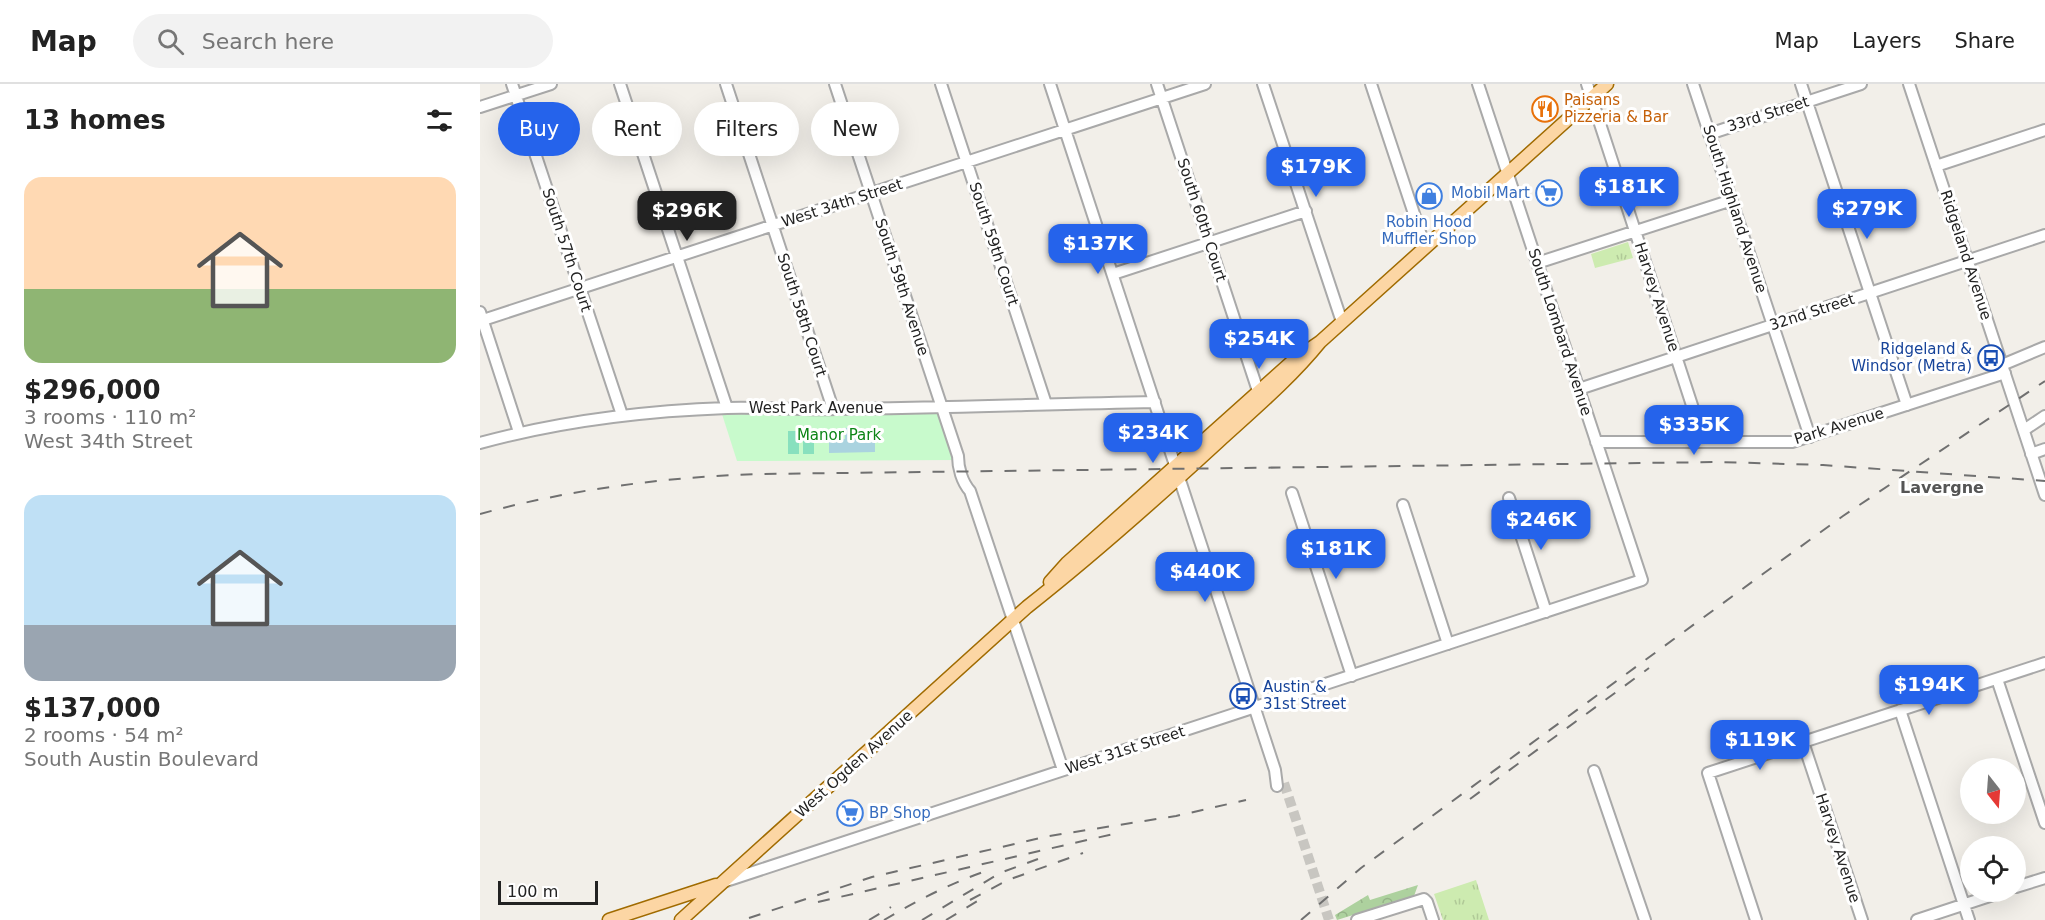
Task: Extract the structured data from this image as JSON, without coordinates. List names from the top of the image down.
{
  "streets": {
    "main road": ["West 31st Street", "West Ogden Avenue"],
    "street": [
      "33rd Street",
      "West 34th Street",
      "South Highland Avenue",
      "South 60th Court",
      "South 59th Court",
      "South 57th Court",
      "Ridgeland Avenue",
      "South 59th Avenue",
      "Harvey Avenue",
      "32nd Street",
      "South 58th Court",
      "South Lombard Avenue",
      "West Park Avenue",
      "Park Avenue"
    ]
  },
  "crossings": [
    ["33rd Street", "South Highland Avenue"],
    ["West 34th Street", "South 60th Court"],
    ["West 34th Street", "South 59th Court"],
    ["West 34th Street", "South 57th Court"],
    ["West 34th Street", "South 59th Avenue"],
    ["West 34th Street", "South 58th Court"],
    ["South Highland Avenue", "32nd Street"],
    ["South Highland Avenue", "Park Avenue"],
    ["South 60th Court", "West Ogden Avenue"],
    ["South 59th Court", "West Park Avenue"],
    ["South 57th Court", "West Park Avenue"],
    ["Ridgeland Avenue", "32nd Street"],
    ["Ridgeland Avenue", "Park Avenue"],
    ["South 59th Avenue", "West Park Avenue"],
    ["South 59th Avenue", "West 31st Street"],
    ["South 59th Avenue", "West Ogden Avenue"],
    ["Harvey Avenue", "32nd Street"],
    ["Harvey Avenue", "Park Avenue"],
    ["Harvey Avenue", "West Ogden Avenue"],
    ["32nd Street", "South Lombard Avenue"],
    ["South 58th Court", "West Park Avenue"],
    ["South Lombard Avenue", "Park Avenue"],
    ["South Lombard Avenue", "West 31st Street"],
    ["South Lombard Avenue", "West Ogden Avenue"],
    ["West 31st Street", "West Ogden Avenue"]
  ],
  "districts": ["Lavergne"],
  "parks": ["Manor Park"],
  "places": {
    "restaurant": ["Paisans Pizzeria & Bar"],
    "supermarket": ["Mobil Mart", "BP Shop"],
    "shop": ["Robin Hood Muffler Shop"],
    "bus stop": ["Ridgeland & Windsor (Metra)", "Austin & 31st Street"]
  },
  "scale_bar": "100 m",
  "north": "bottom",
  "page": {
    "header": "Map",
    "search": "Search here",
    "nav": ["Map", "Layers", "Share"],
    "heading": "13 homes",
    "chip": [
      "Buy",
      "Rent",
      "Filters",
      "New"
    ],
    "price": [
      "$179K",
      "$181K",
      "$279K",
      "$296K",
      "$137K",
      "$254K",
      "$335K",
      "$234K",
      "$246K",
      "$181K",
      "$440K",
      "$194K",
      "$119K"
    ],
    "list": [
      {
        "name": "$296,000",
        "note": "3 rooms · 110 m² · West 34th Street"
      },
      {
        "name": "$137,000",
        "note": "2 rooms · 54 m² · South Austin Boulevard"
      }
    ],
    "scale": "100 m"
  }
}
